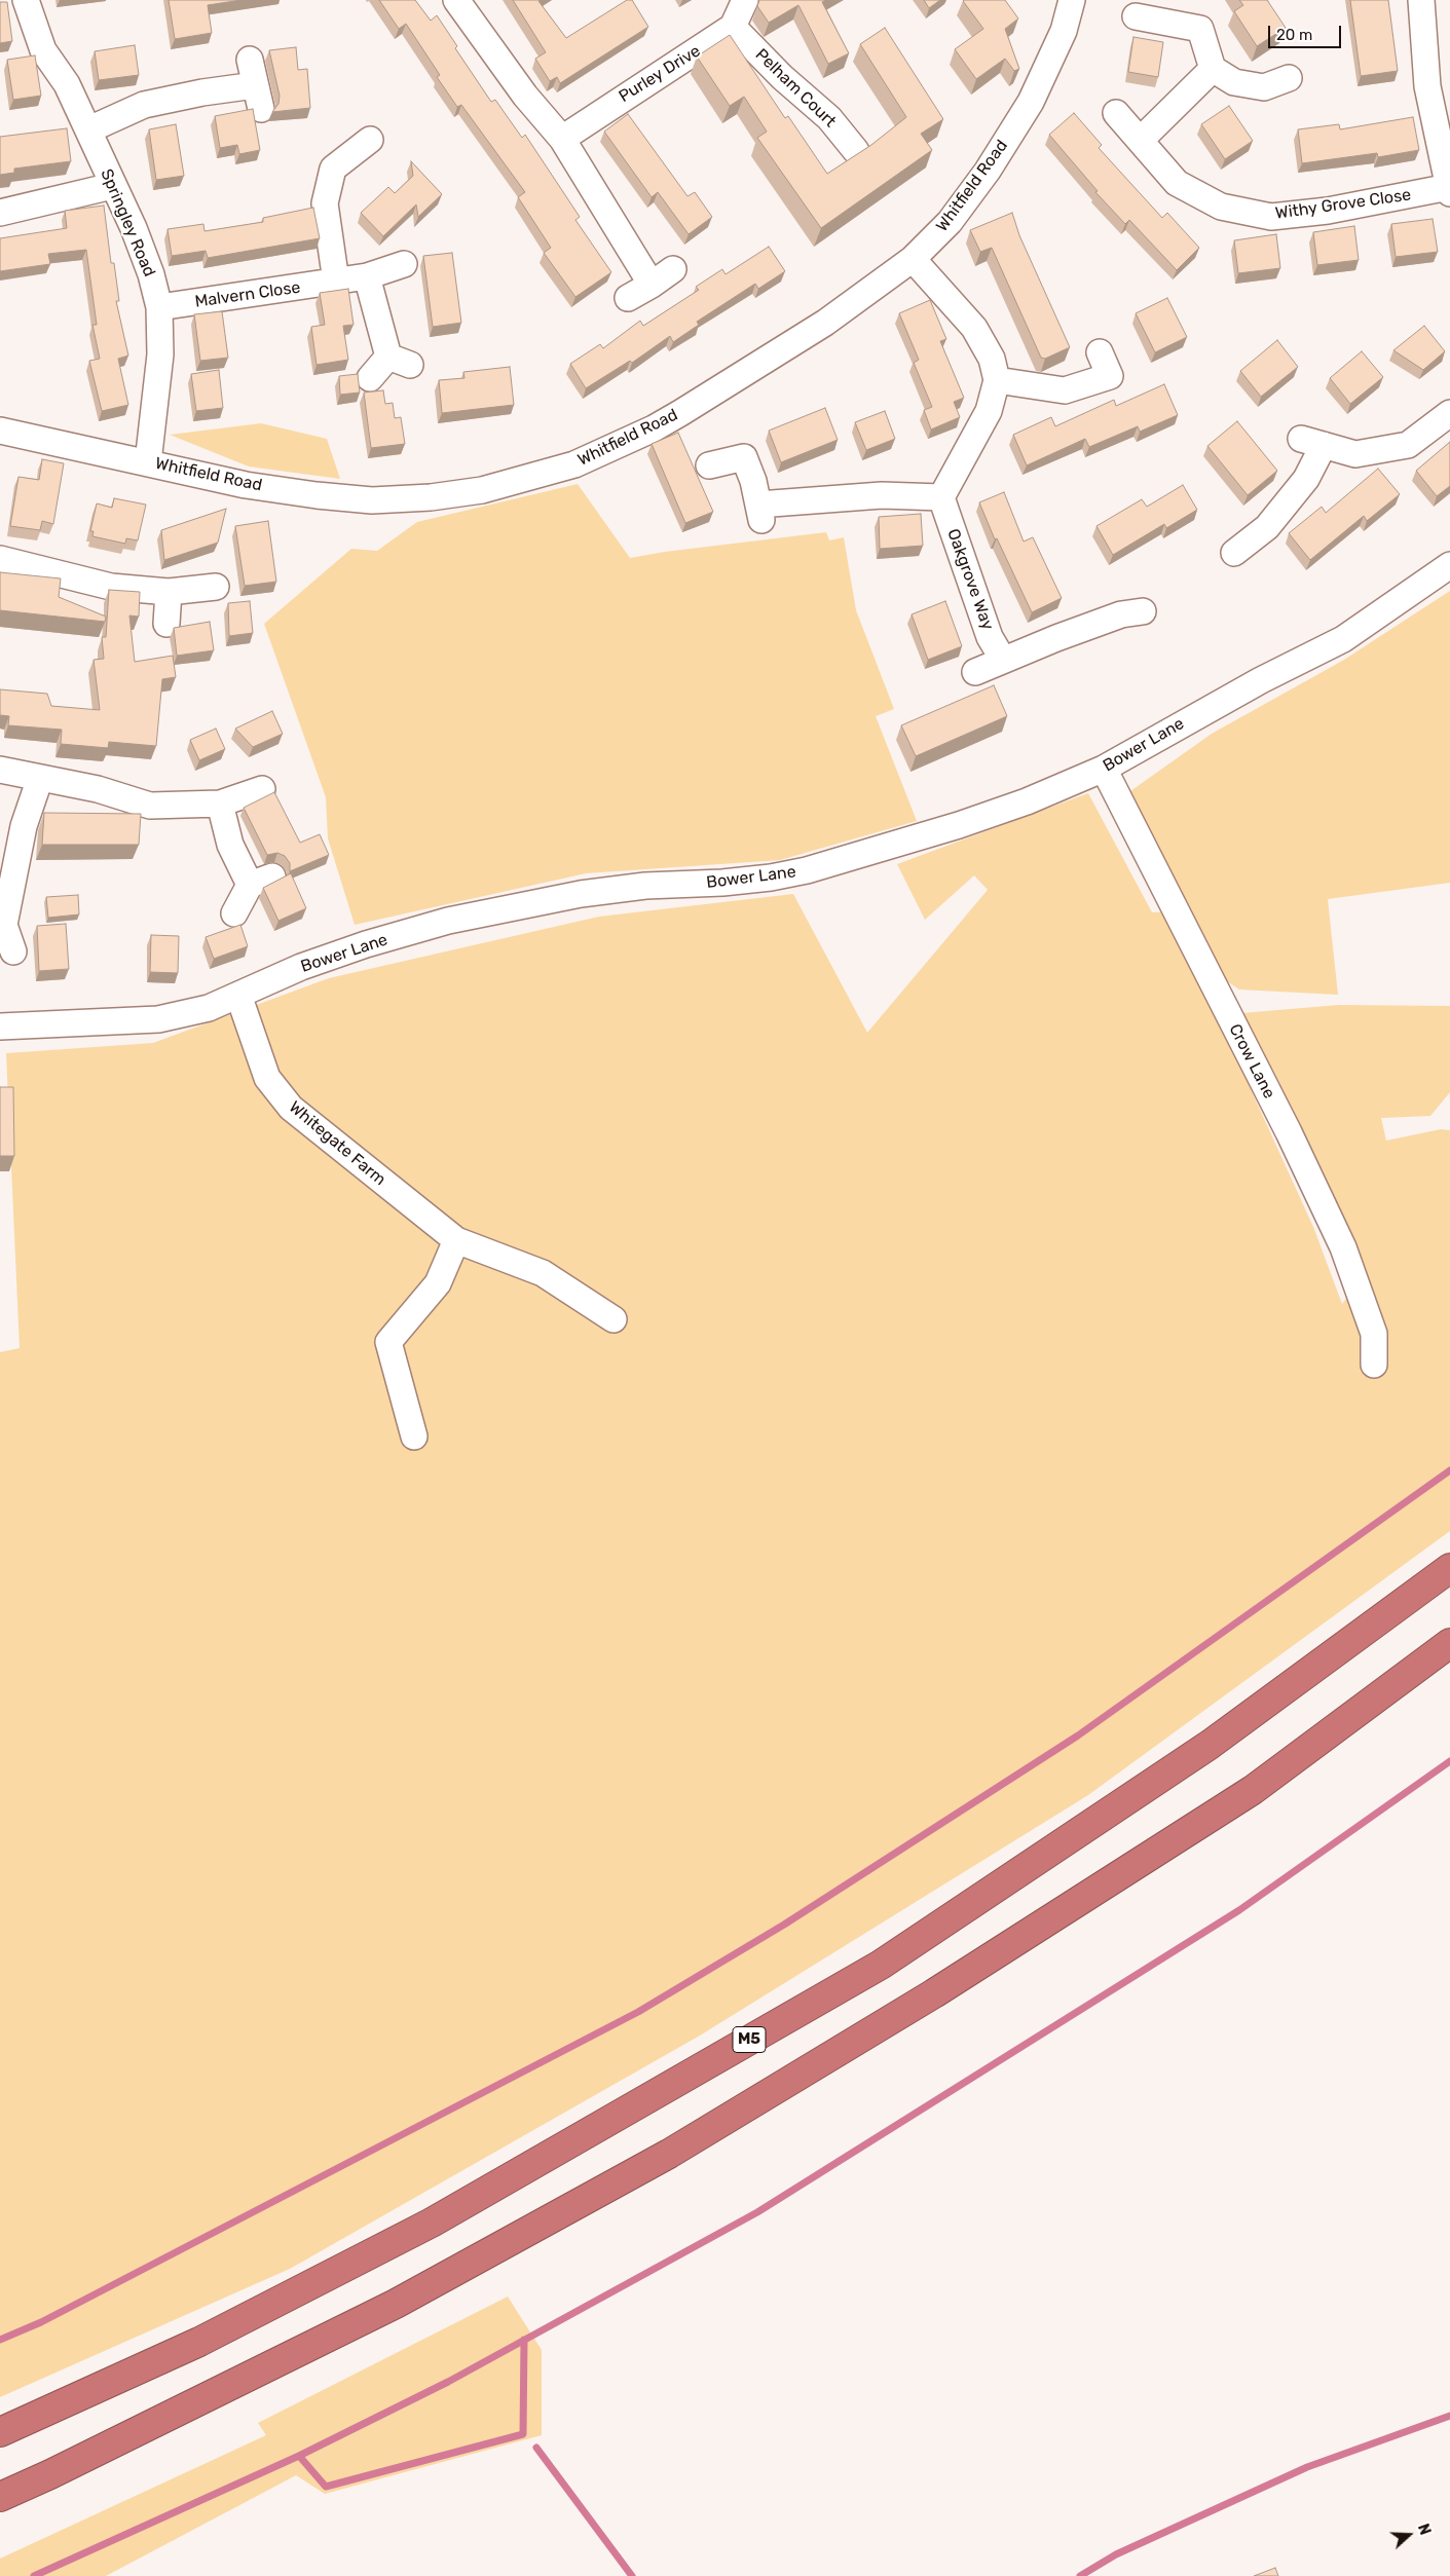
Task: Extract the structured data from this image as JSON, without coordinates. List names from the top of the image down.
{
  "streets": {
    "highway": ["M5"],
    "street": [
      "Purley Drive",
      "Pelham Court",
      "Whitfield Road",
      "Withy Grove Close",
      "Springley Road",
      "Malvern Close",
      "Oakgrove Way",
      "Bower Lane",
      "Crow Lane",
      "Whitegate Farm"
    ]
  },
  "crossings": [
    ["Purley Drive", "Pelham Court"],
    ["Whitfield Road", "Springley Road"],
    ["Springley Road", "Malvern Close"],
    ["Bower Lane", "Crow Lane"],
    ["Bower Lane", "Whitegate Farm"]
  ],
  "scale_bar": "20 m",
  "north": "right"
}
